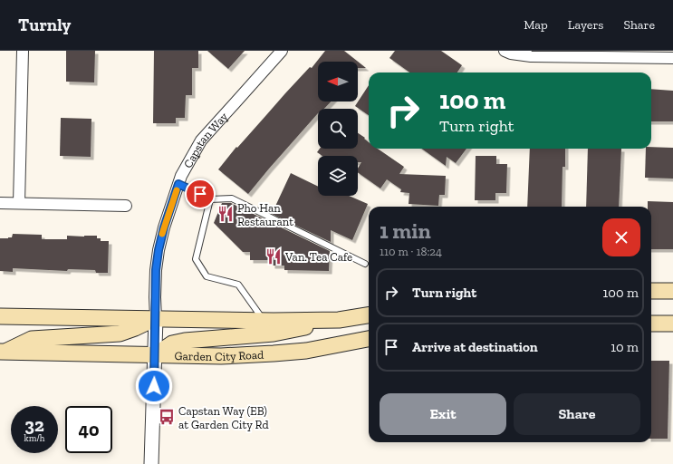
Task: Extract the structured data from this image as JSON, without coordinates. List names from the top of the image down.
{
  "streets": {
    "main road": ["Garden City Road"],
    "street": ["Capstan Way"]
  },
  "crossings": [
    ["Capstan Way", "Garden City Road"]
  ],
  "places": {
    "restaurant": ["Pho Han Restaurant", "Van. Tea Cafe"],
    "bus stop": ["Capstan Way (EB) at Garden City Rd"]
  },
  "north": "left",
  "page": {
    "header": "Turnly",
    "nav": ["Map", "Layers", "Share"],
    "turn": ["100 m", "Turn right"],
    "heading": ["1 min", "110 m · 18:24"],
    "list": [
      {
        "name": "Turn right",
        "value": "100 m"
      },
      {
        "name": "Arrive at destination",
        "value": "10 m"
      }
    ],
    "buttons": ["Exit", "Share"],
    "speed": "32 km/h",
    "limit": "40"
  }
}
